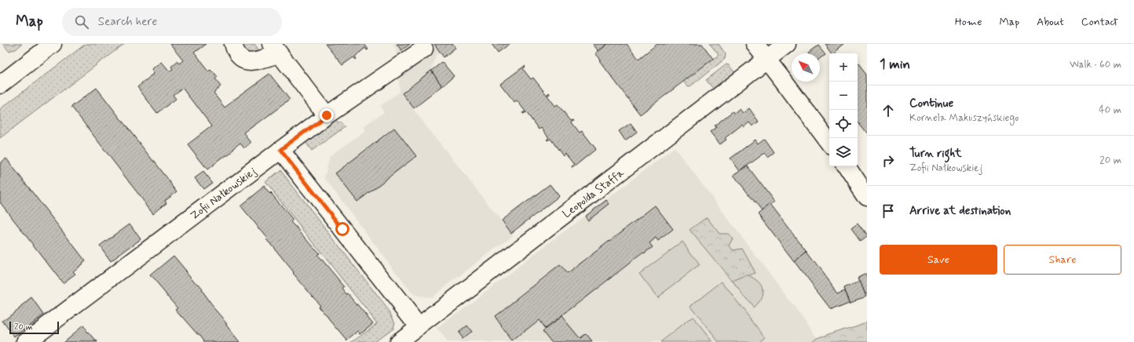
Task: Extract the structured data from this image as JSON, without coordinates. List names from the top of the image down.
{
  "streets": {
    "street": ["Zofii Nałkowskiej", "Leopolda Staffa"]
  },
  "scale_bar": "20 m",
  "north": "top left",
  "page": {
    "header": "Map",
    "search": "Search here",
    "nav": [
      "Home",
      "Map",
      "About",
      "Contact"
    ],
    "heading": ["1 min", "Walk · 60 m"],
    "map_buttons": ["+", "−"],
    "list": [
      ["Continue", "Kornela Makuszyńskiego", "40 m"],
      ["Turn right", "Zofii Nałkowskiej", "20 m"],
      "Arrive at destination"
    ],
    "buttons": ["Save", "Share"],
    "scale": "20 m"
  }
}
